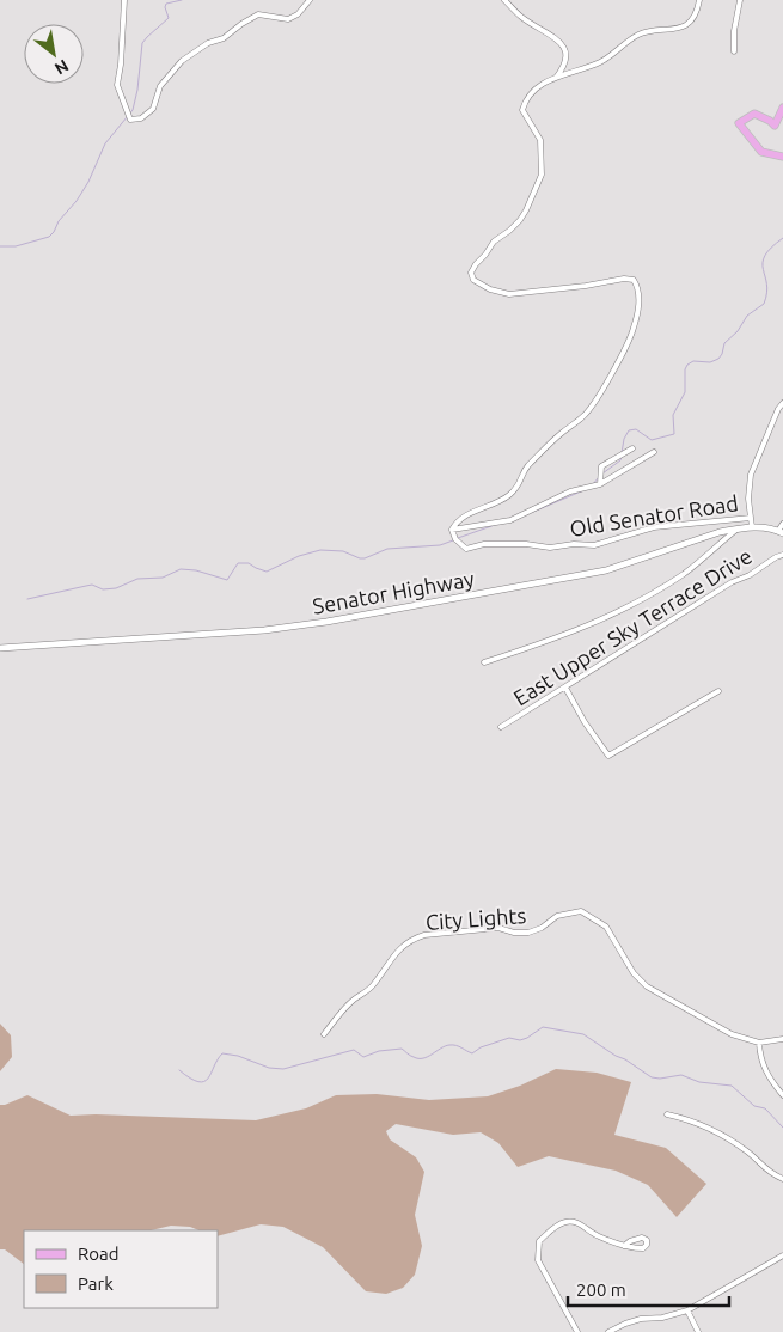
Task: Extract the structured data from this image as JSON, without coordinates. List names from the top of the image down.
{
  "streets": {
    "street": [
      "Old Senator Road",
      "Senator Highway",
      "East Upper Sky Terrace Drive",
      "City Lights"
    ]
  },
  "legend": ["Road", "Park"],
  "scale_bar": "200 m",
  "north": "bottom right"
}
